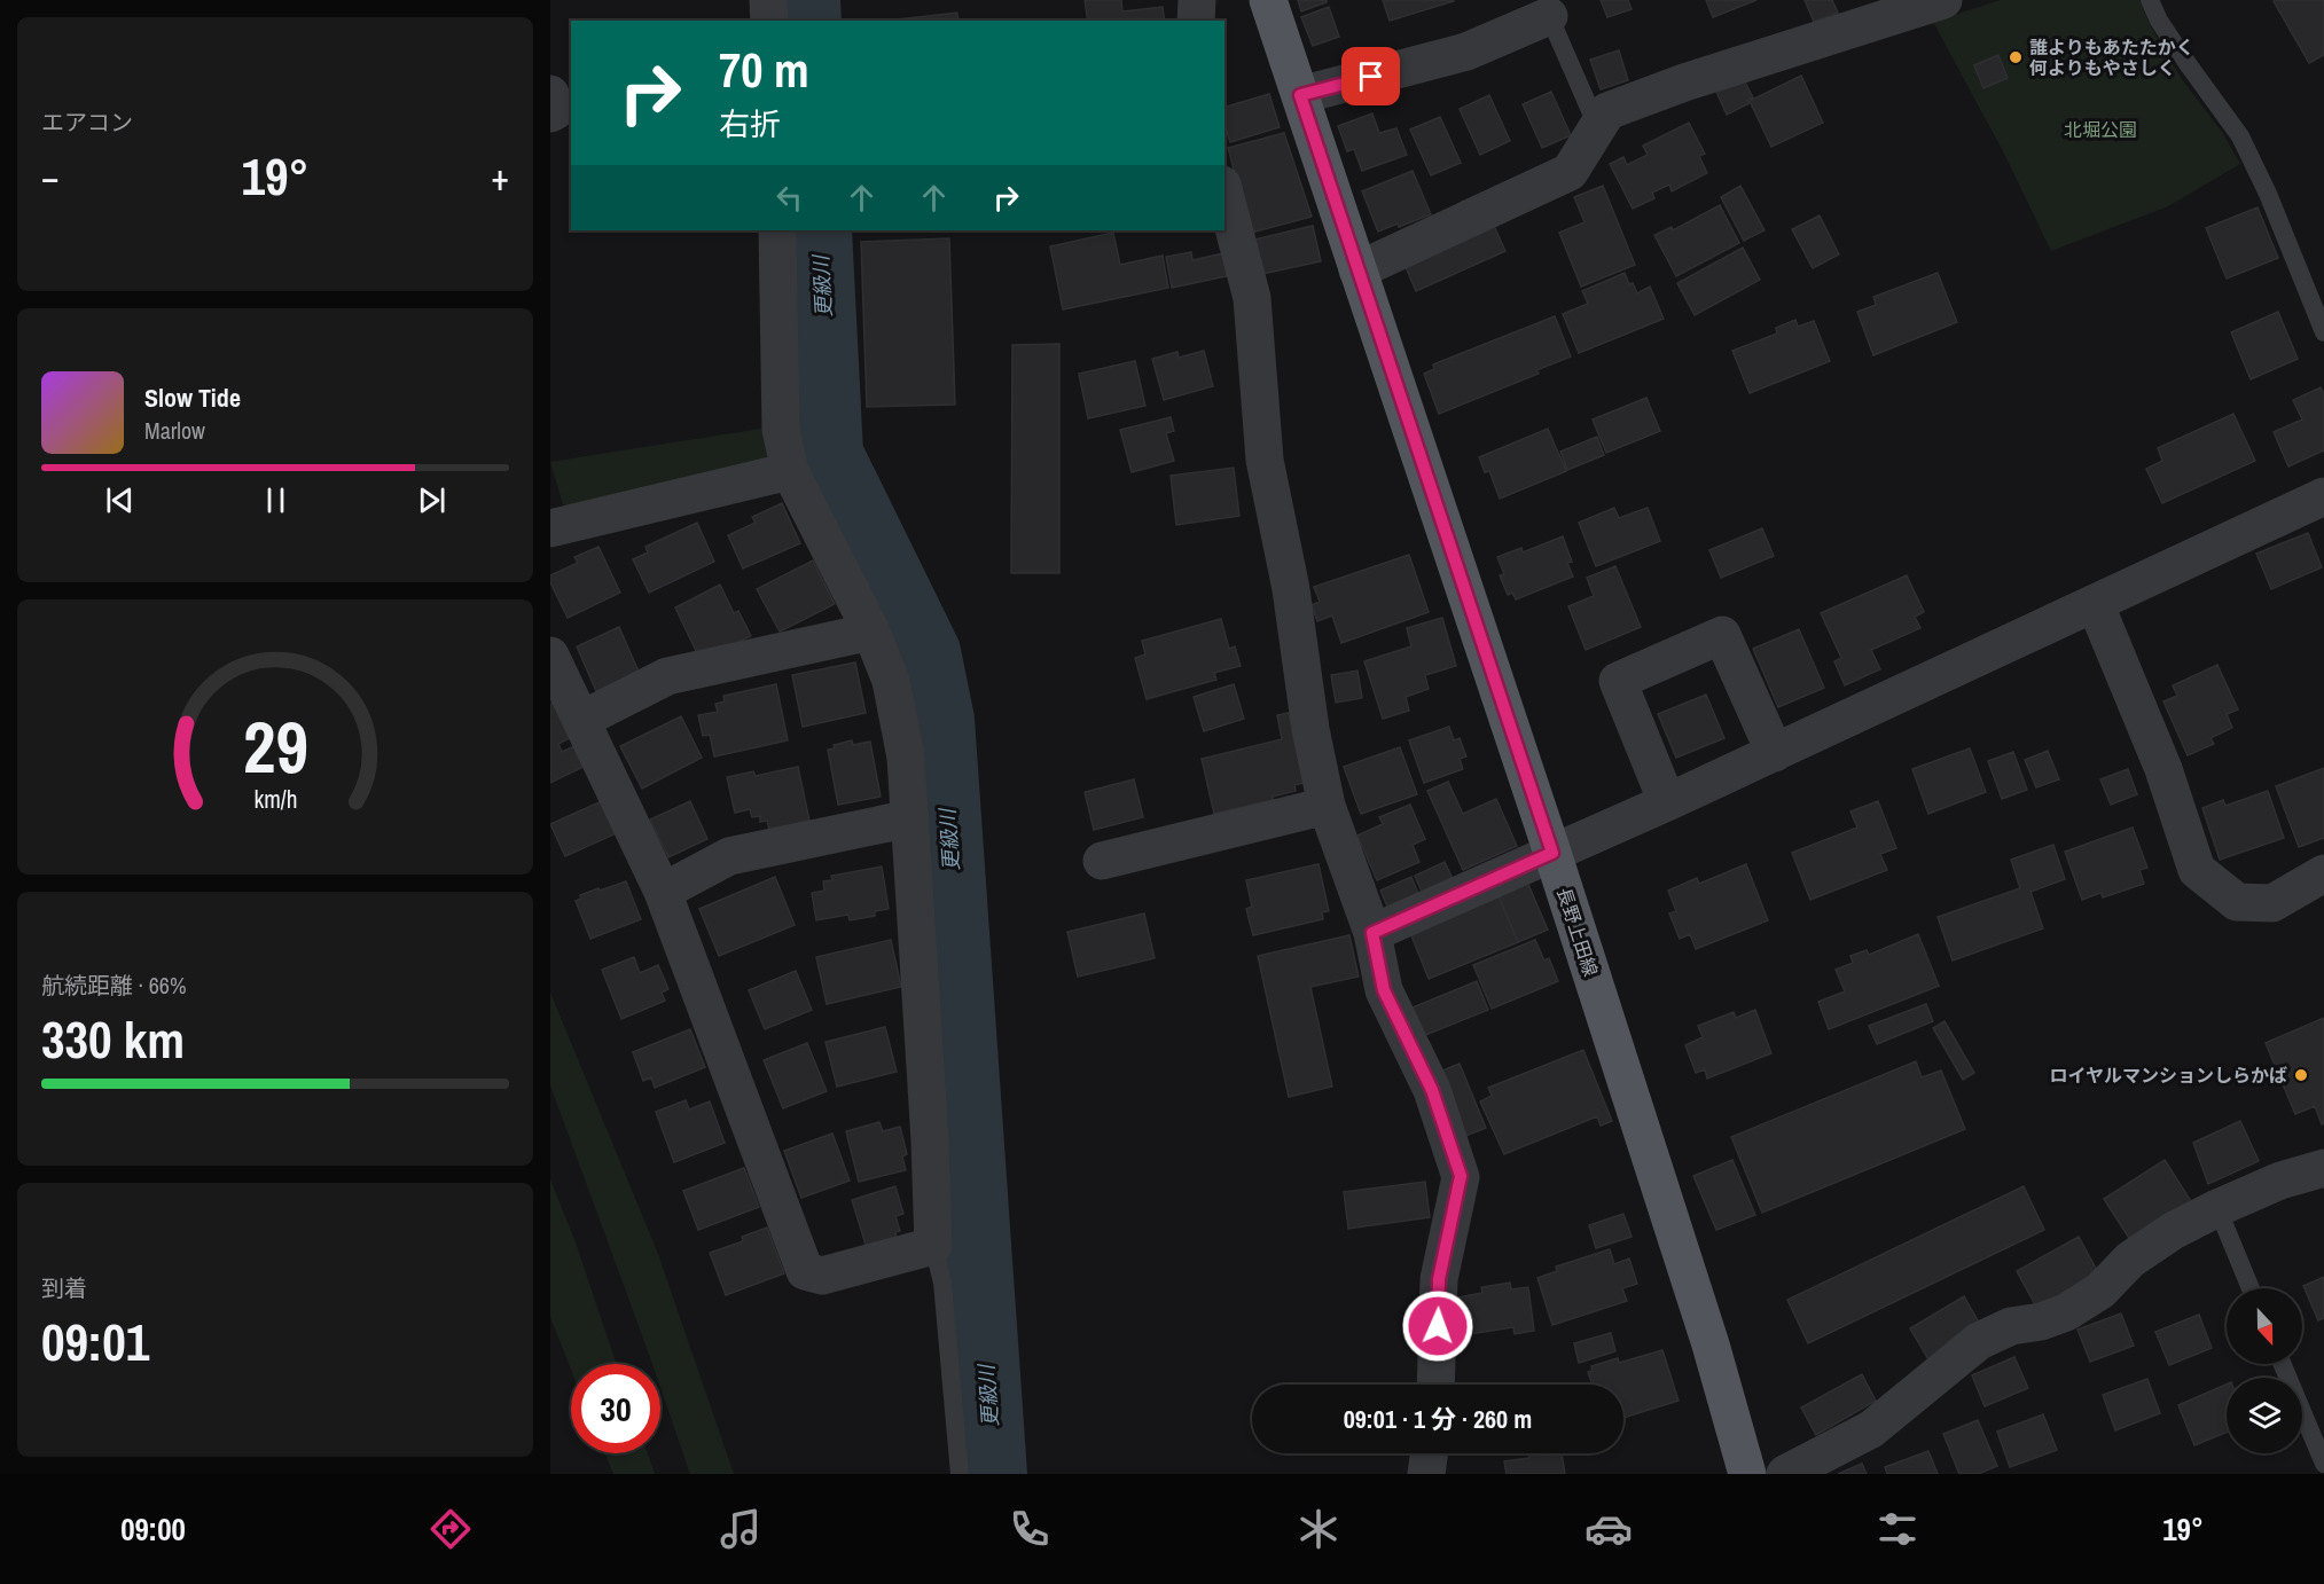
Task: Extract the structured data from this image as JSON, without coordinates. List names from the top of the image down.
{
  "streets": {
    "main road": ["長野上田線"]
  },
  "water": ["更級川"],
  "parks": ["北堀公園"],
  "places": ["誰よりもあたたかく 何よりもやさしく", "ロイヤルマンションしらかば"],
  "north": "bottom",
  "page": {
    "tile": [
      "エアコン",
      ["航続距離 · 66%", "330 km"],
      ["到着", "09:01"]
    ],
    "turn": ["70 m", "右折"],
    "heat": ["−", "19°", "+"],
    "song": ["Slow Tide", "Marlow"],
    "limit": "30",
    "trip": "09:01 · 1 分 · 260 m",
    "tabs": ["09:00", "19°"],
    "gauge": ["29", "km/h"]
  }
}
